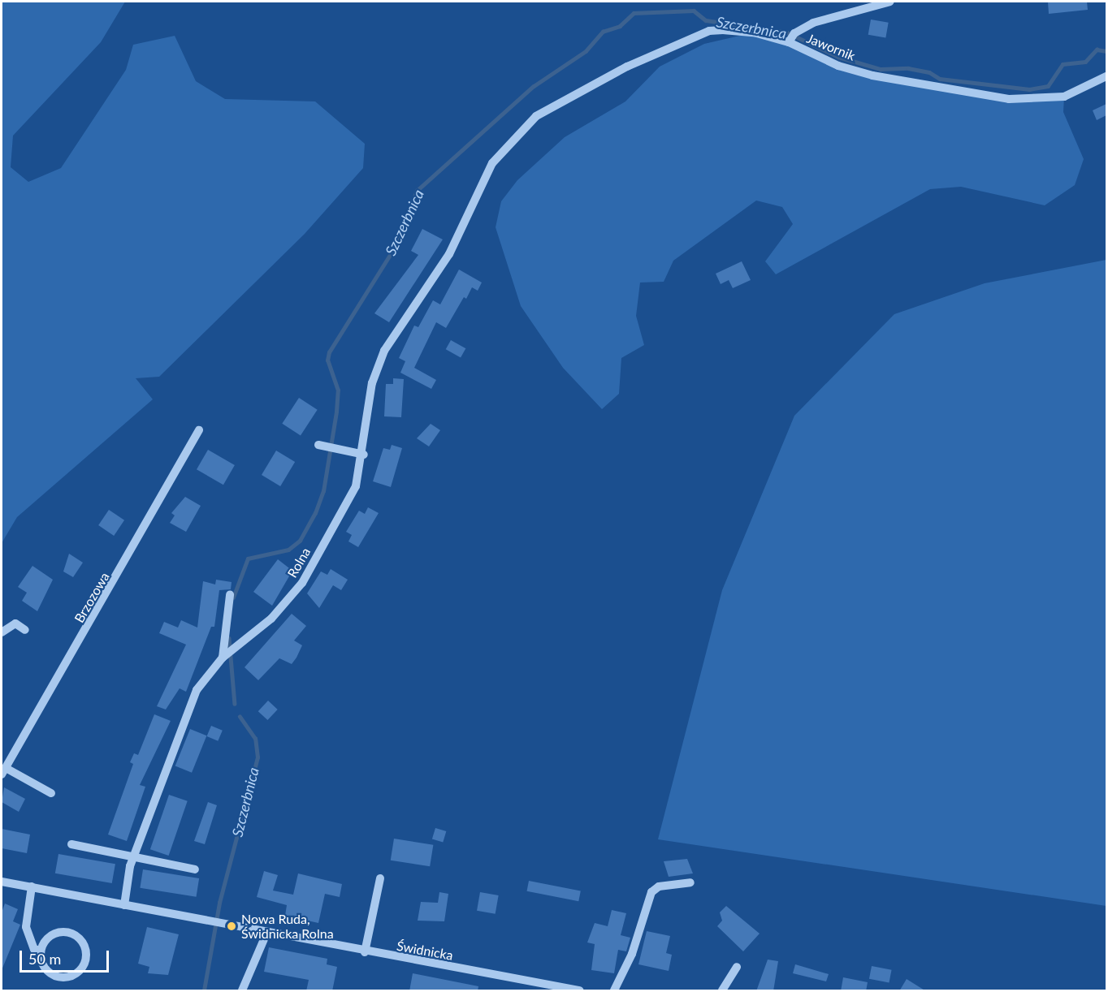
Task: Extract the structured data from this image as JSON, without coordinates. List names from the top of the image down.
{
  "streets": {
    "street": [
      "Jawornik",
      "Rolna",
      "Brzozowa",
      "Świdnicka"
    ]
  },
  "crossings": [
    ["Jawornik", "Rolna"],
    ["Rolna", "Świdnicka"]
  ],
  "water": ["Szczerbnica"],
  "places": ["Nowa Ruda, Świdnicka Rolna"],
  "scale_bar": "50 m"
}
